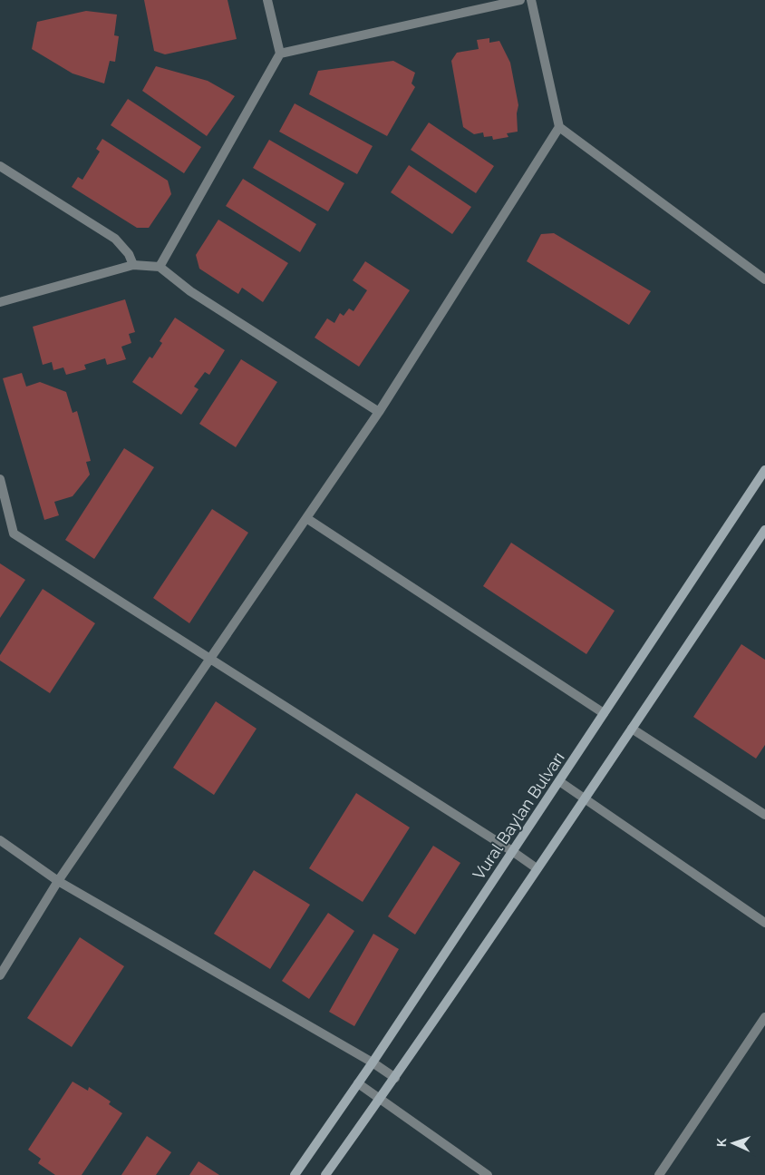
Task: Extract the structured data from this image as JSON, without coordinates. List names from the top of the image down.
{
  "streets": {
    "main road": ["Vural Baylan Bulvarı"]
  },
  "north": "left"
}
